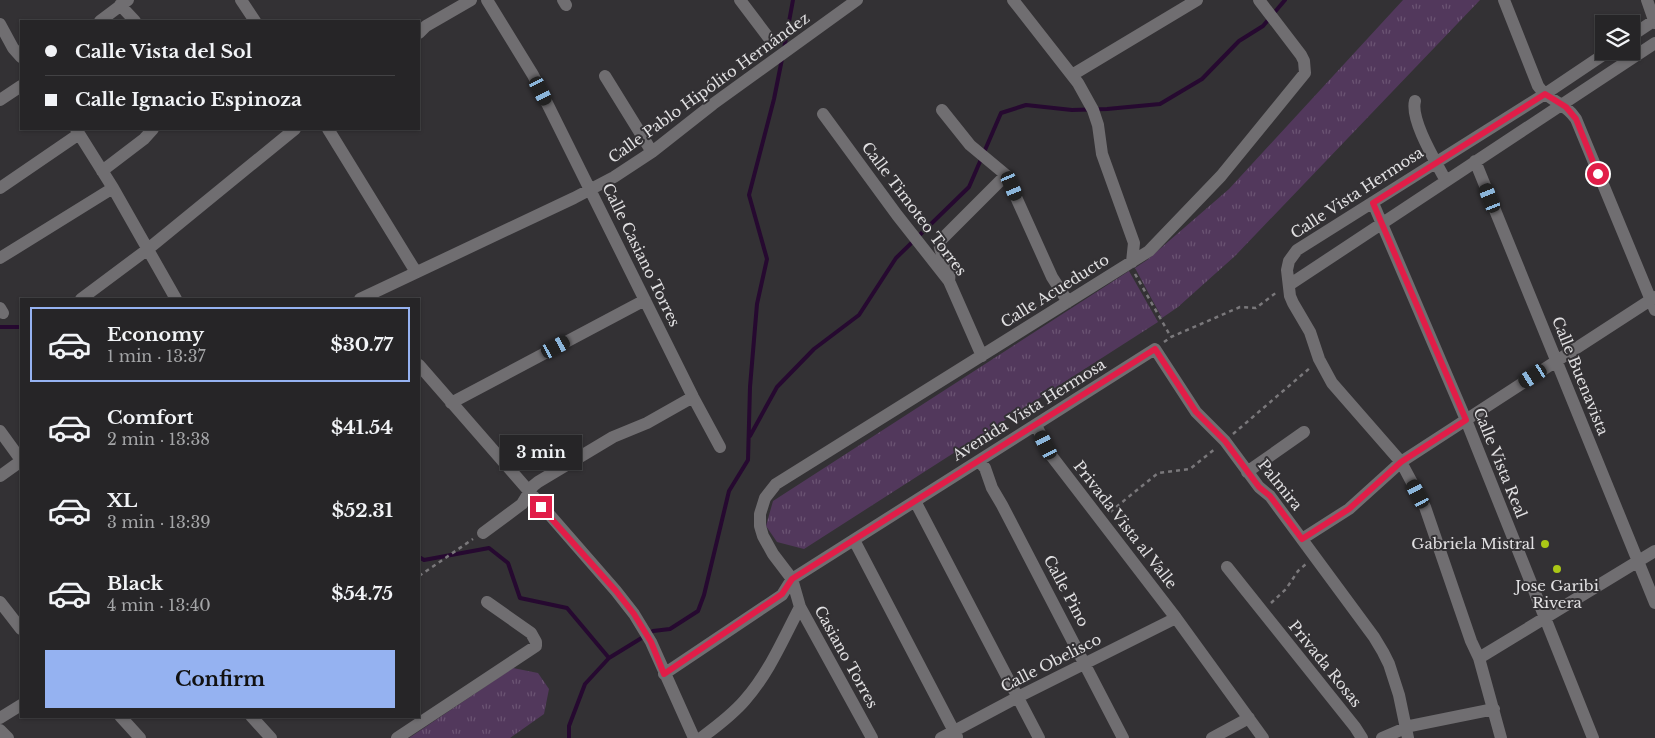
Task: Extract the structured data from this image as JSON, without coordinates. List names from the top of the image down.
{
  "streets": {
    "street": [
      "Calle Pablo Hipólito Hernández",
      "Calle Vista Hermosa",
      "Calle Timoteo Torres",
      "Calle Casiano Torres",
      "Calle Acueducto",
      "Calle Buenavista",
      "Avenida Vista Hermosa",
      "Calle Vista Real",
      "Palmira",
      "Privada Vista al Valle",
      "Calle Pino",
      "Casiano Torres",
      "Calle Obelisco",
      "Privada Rosas"
    ]
  },
  "crossings": [
    ["Calle Pablo Hipólito Hernández", "Calle Casiano Torres"],
    ["Calle Vista Hermosa", "Calle Vista Real"],
    ["Calle Timoteo Torres", "Calle Acueducto"],
    ["Calle Acueducto", "Casiano Torres"],
    ["Avenida Vista Hermosa", "Palmira"],
    ["Avenida Vista Hermosa", "Privada Vista al Valle"],
    ["Avenida Vista Hermosa", "Calle Pino"],
    ["Avenida Vista Hermosa", "Casiano Torres"],
    ["Privada Vista al Valle", "Calle Obelisco"],
    ["Calle Pino", "Calle Obelisco"]
  ],
  "places": ["Gabriela Mistral", "Jose Garibi Rivera"],
  "page": {
    "banner": ["Calle Vista del Sol", "Calle Ignacio Espinoza"],
    "list": [
      {
        "name": "Economy",
        "note": "1 min · 13:37",
        "value": "$30.77"
      },
      {
        "name": "Comfort",
        "note": "2 min · 13:38",
        "value": "$41.54"
      },
      {
        "name": "XL",
        "note": "3 min · 13:39",
        "value": "$52.31"
      },
      {
        "name": "Black",
        "note": "4 min · 13:40",
        "value": "$54.75"
      }
    ],
    "bubble": "3 min",
    "buttons": "Confirm"
  }
}
